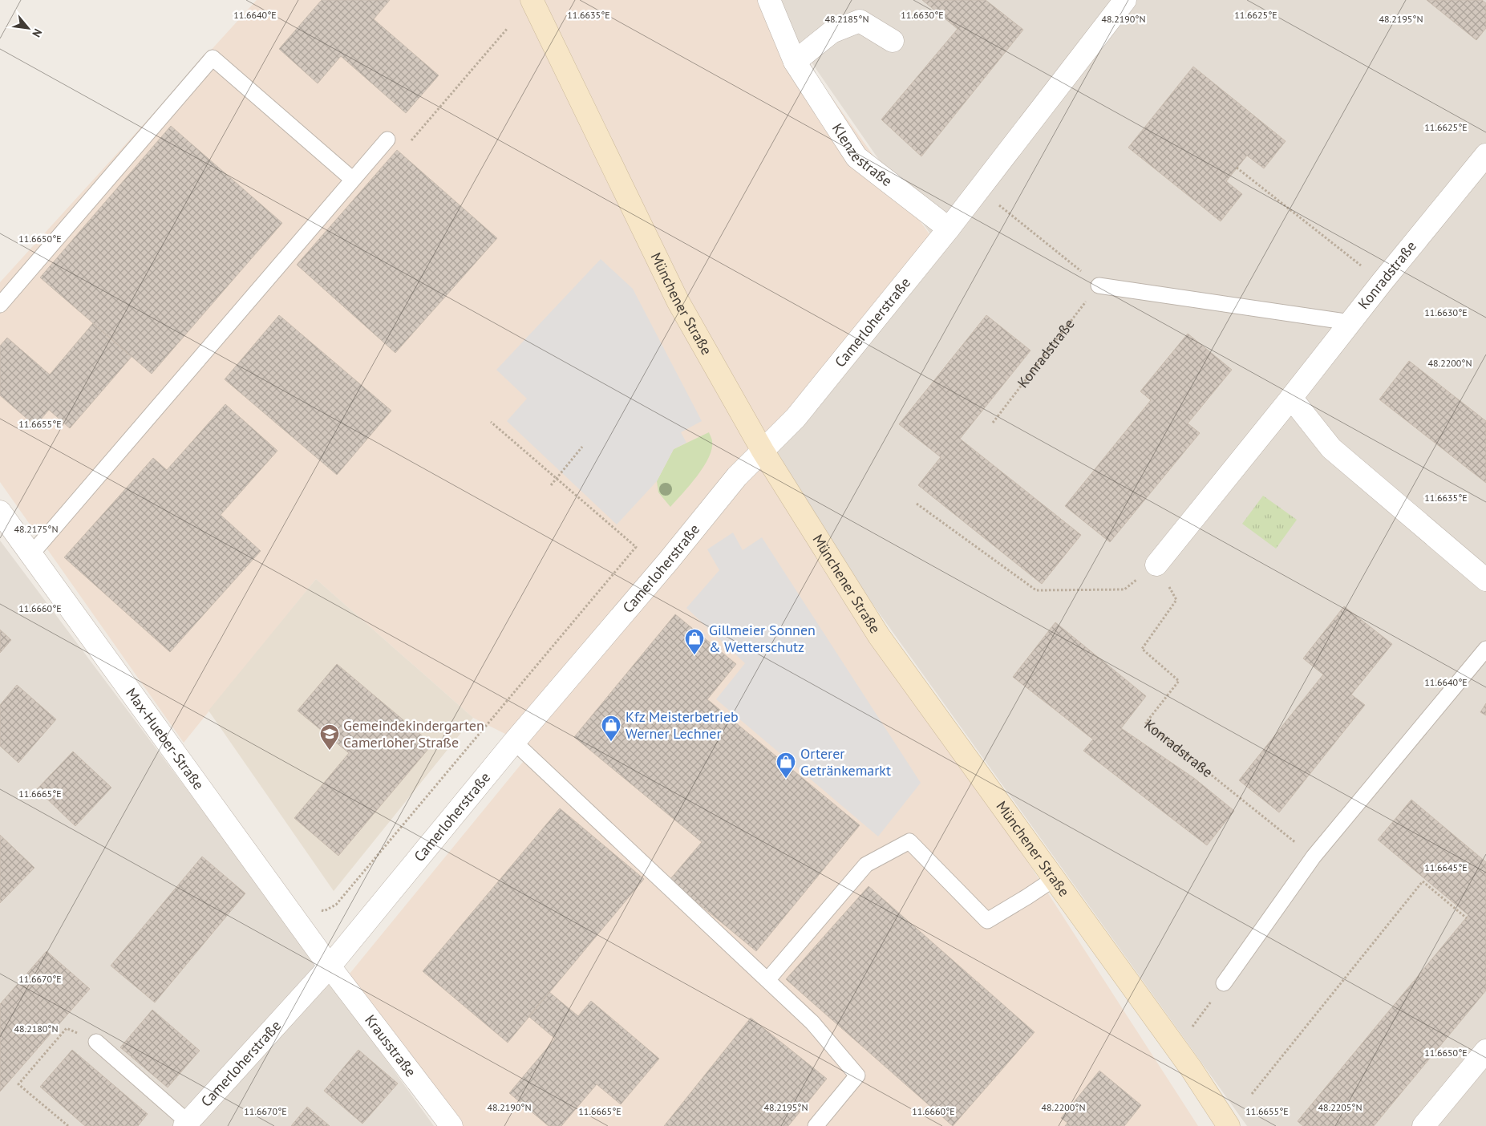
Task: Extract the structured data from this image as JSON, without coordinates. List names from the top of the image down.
{
  "streets": {
    "main road": ["Münchener Straße"],
    "street": [
      "Klenzestraße",
      "Konradstraße",
      "Camerloherstraße",
      "Max-Hueber-Straße",
      "Krausstraße"
    ]
  },
  "crossings": [
    ["Klenzestraße", "Camerloherstraße"],
    ["Münchener Straße", "Camerloherstraße"],
    ["Camerloherstraße", "Max-Hueber-Straße"],
    ["Camerloherstraße", "Krausstraße"],
    ["Max-Hueber-Straße", "Krausstraße"]
  ],
  "places": {
    "shop": ["Gillmeier Sonnen & Wetterschutz", "Kfz Meisterbetrieb Werner Lechner", "Orterer Getränkemarkt"],
    "school or university": ["Gemeindekindergarten Camerloher Straße"]
  },
  "north": "bottom right",
  "coordinates": [
    "11.6625°E",
    "11.6640°E",
    "11.6635°E",
    "11.6630°E",
    "48.2185°N",
    "48.2190°N",
    "48.2195°N",
    "11.6650°E",
    "48.2200°N",
    "11.6655°E",
    "48.2175°N",
    "11.6660°E",
    "11.6665°E",
    "11.6645°E",
    "11.6670°E",
    "48.2180°N",
    "48.2205°N"
  ]
}
